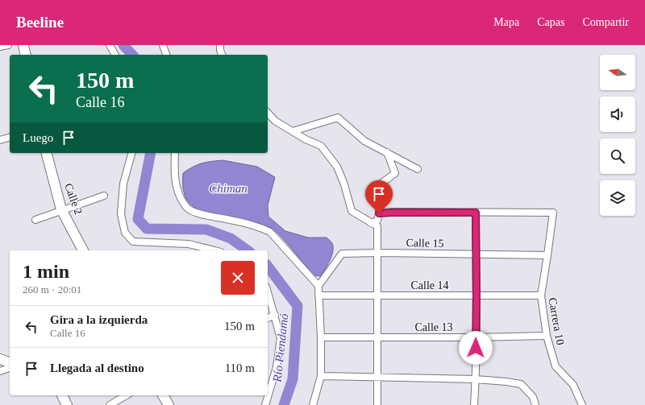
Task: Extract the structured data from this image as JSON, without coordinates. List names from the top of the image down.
{
  "streets": {
    "street": [
      "Calle 2",
      "Calle 15",
      "Calle 14",
      "Carrera 10",
      "Calle 13"
    ]
  },
  "crossings": [
    ["Calle 15", "Carrera 10"],
    ["Calle 14", "Carrera 10"],
    ["Carrera 10", "Calle 13"]
  ],
  "water": ["Chiman", "Río Piendamó"],
  "north": "left",
  "page": {
    "header": "Beeline",
    "nav": ["Mapa", "Capas", "Compartir"],
    "turn": ["150 m", "Calle 16"],
    "then": "Luego",
    "heading": ["1 min", "260 m · 20:01"],
    "list": [
      {
        "name": "Gira a la izquierda",
        "note": "Calle 16",
        "value": "150 m"
      },
      {
        "name": "Llegada al destino",
        "value": "110 m"
      }
    ]
  }
}
